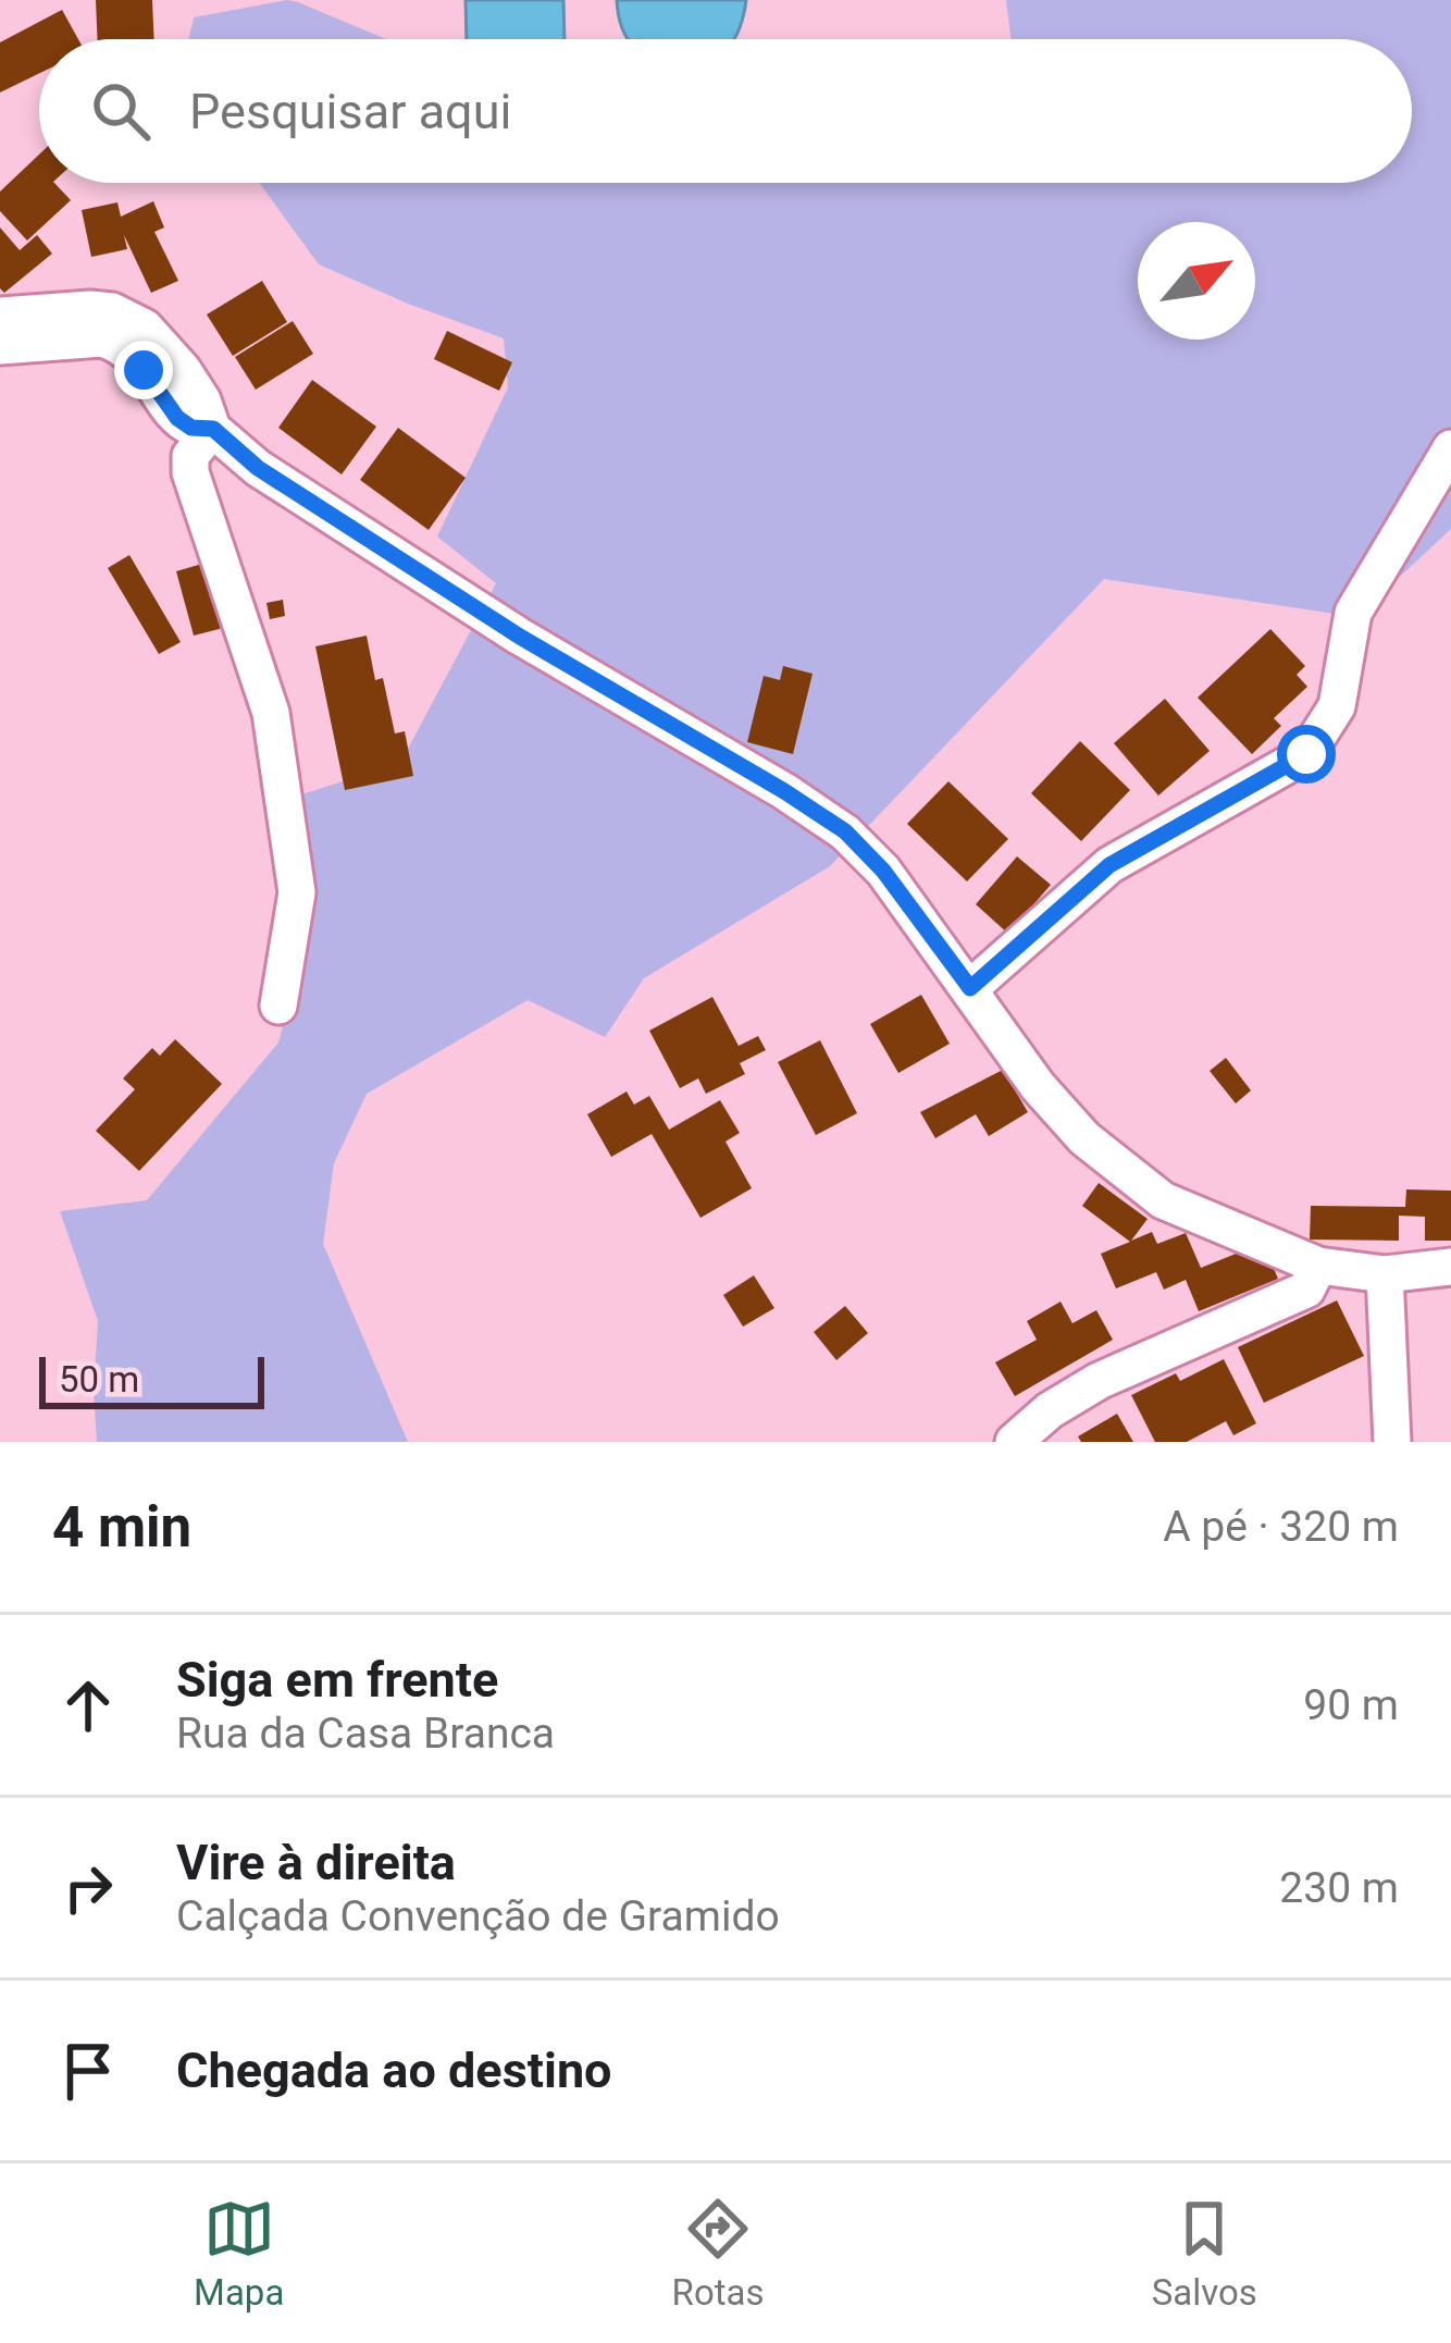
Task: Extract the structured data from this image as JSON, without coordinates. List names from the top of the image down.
{
  "scale_bar": "50 m",
  "north": "top right",
  "page": {
    "search": "Pesquisar aqui",
    "scale": "50 m",
    "heading": ["4 min", "A pé · 320 m"],
    "list": [
      ["Siga em frente", "Rua da Casa Branca", "90 m"],
      ["Vire à direita", "Calçada Convenção de Gramido", "230 m"],
      "Chegada ao destino"
    ],
    "nav": ["Mapa", "Rotas", "Salvos"]
  }
}
